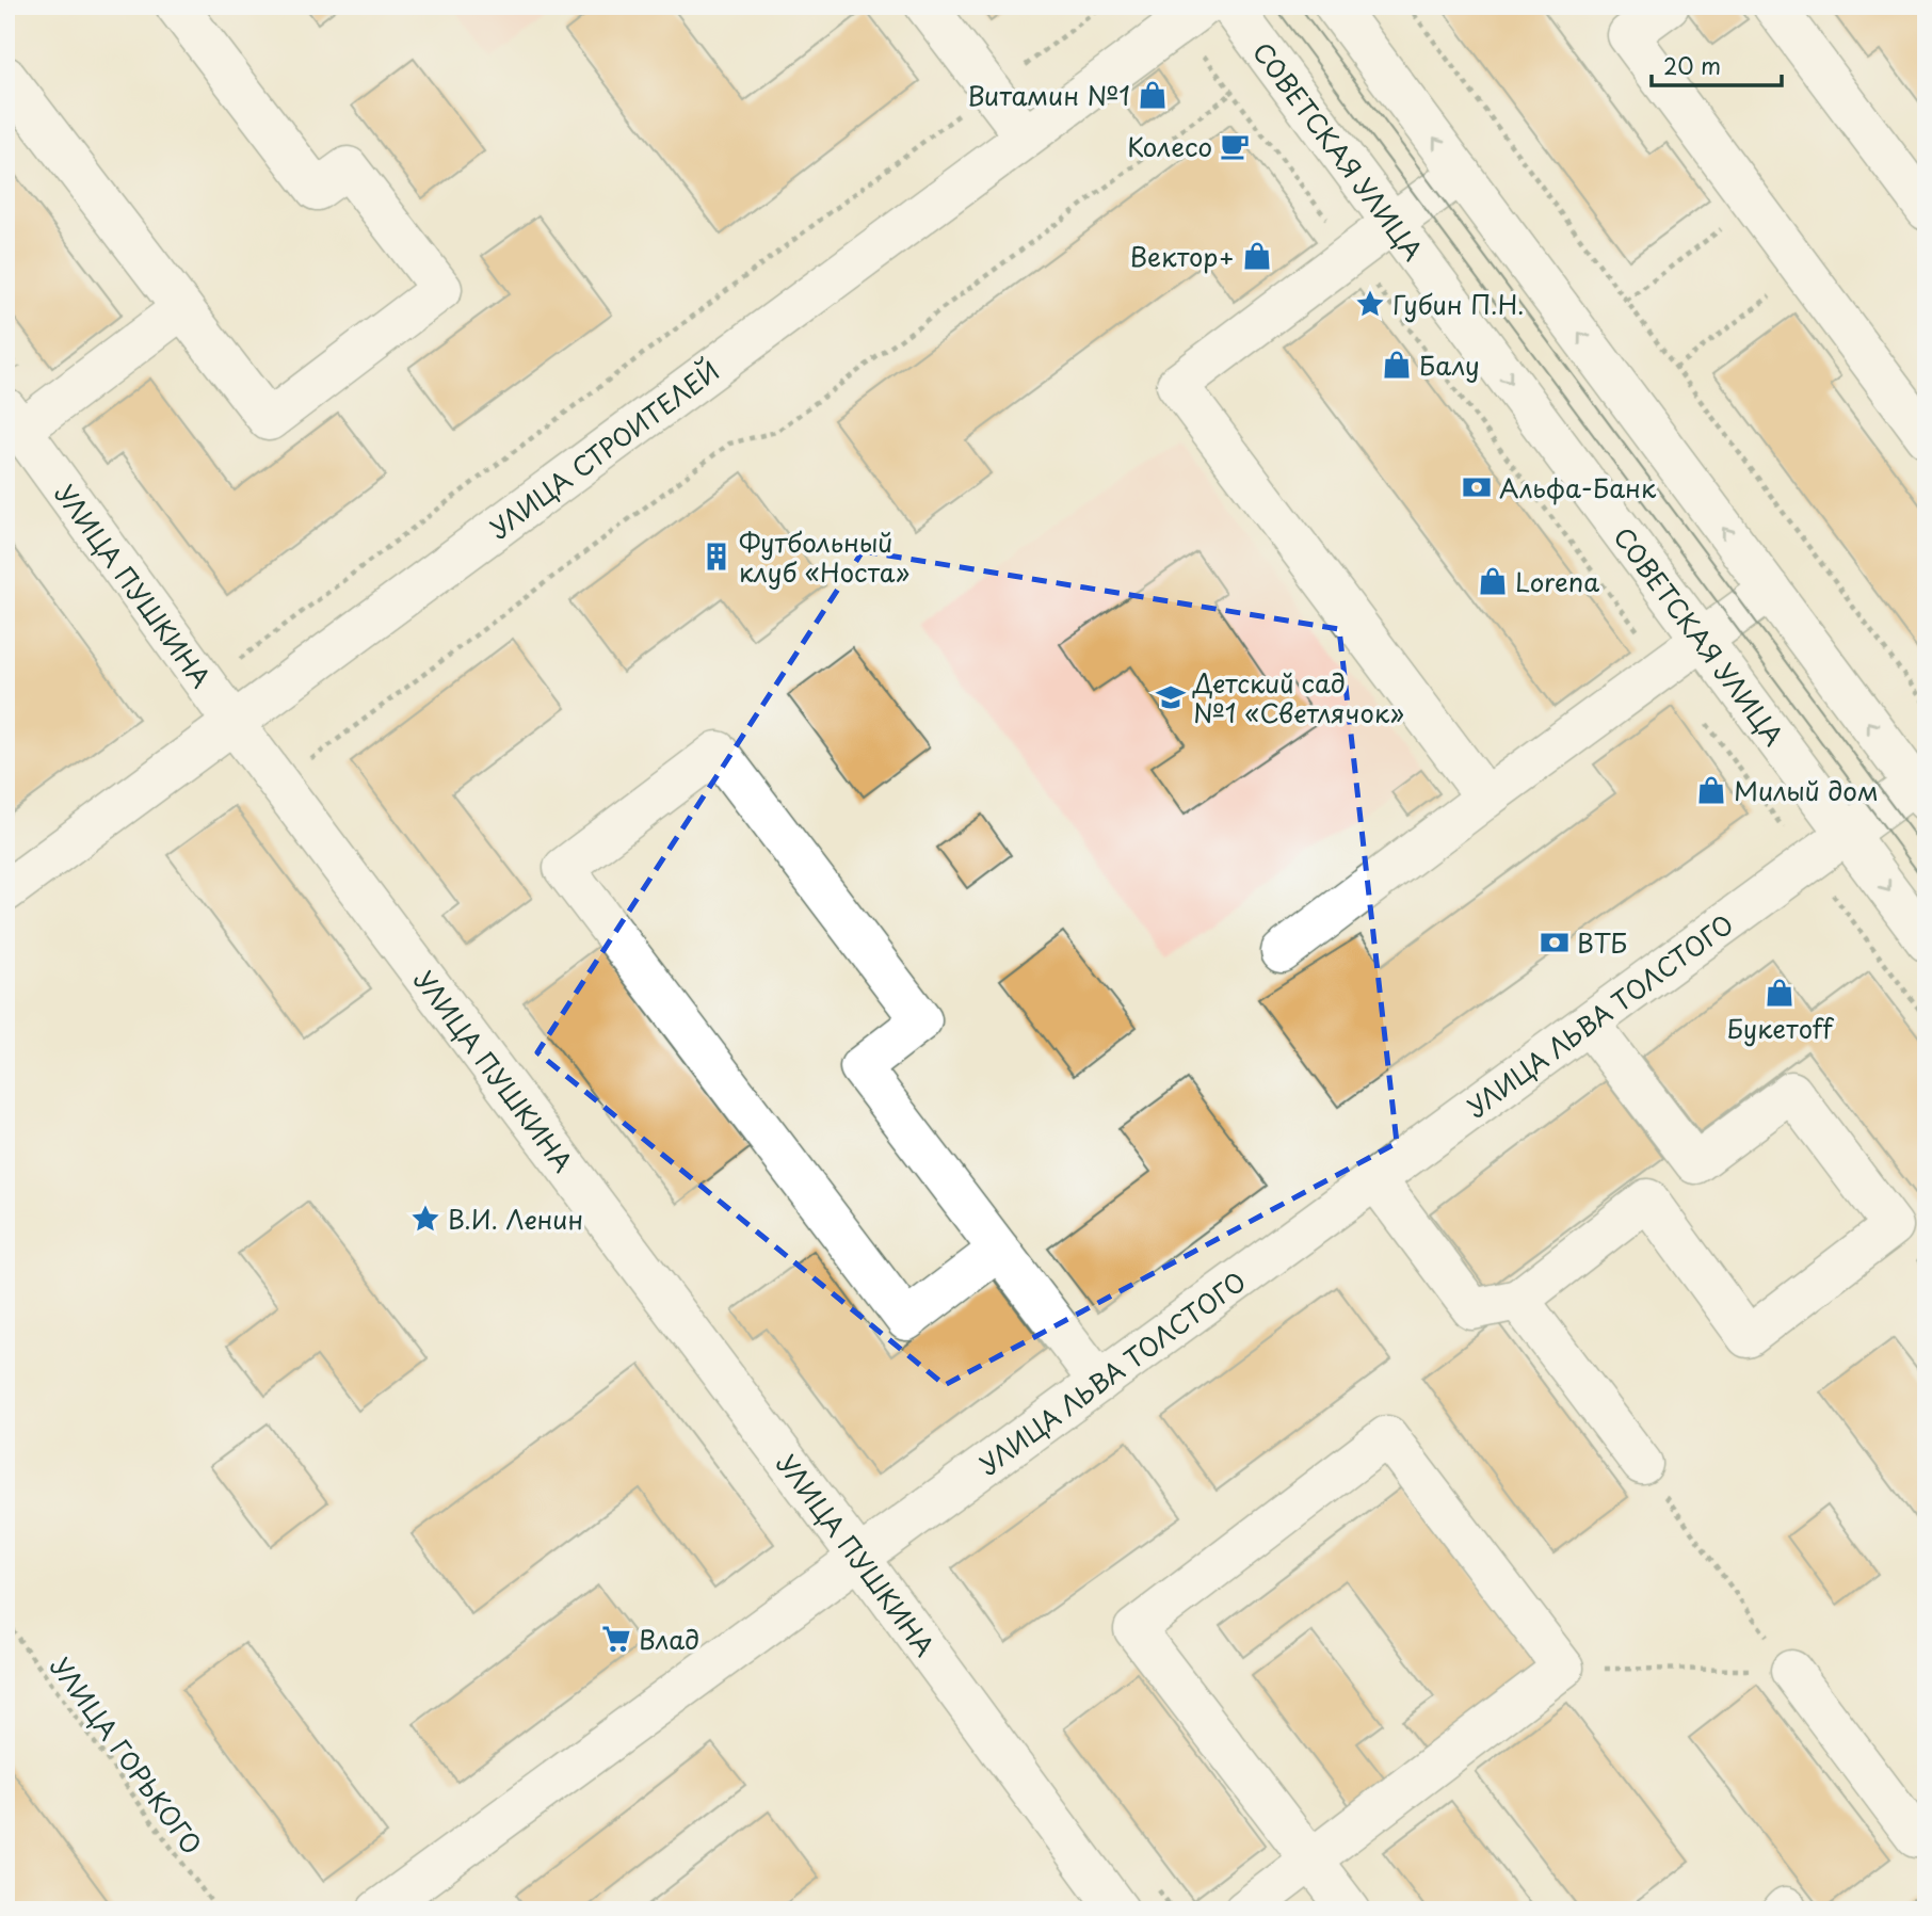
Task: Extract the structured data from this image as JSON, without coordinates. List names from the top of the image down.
{
  "streets": {
    "street": [
      "СОВЕТСКАЯ УЛИЦА",
      "УЛИЦА СТРОИТЕЛЕЙ",
      "УЛИЦА ПУШКИНА",
      "УЛИЦА ЛЬВА ТОЛСТОГО"
    ],
    "path": ["УЛИЦА ГОРЬКОГО"]
  },
  "crossings": [
    ["СОВЕТСКАЯ УЛИЦА", "УЛИЦА ЛЬВА ТОЛСТОГО"],
    ["УЛИЦА СТРОИТЕЛЕЙ", "УЛИЦА ПУШКИНА"],
    ["УЛИЦА ПУШКИНА", "УЛИЦА ЛЬВА ТОЛСТОГО"]
  ],
  "places": {
    "shop": [
      "Витамин №1",
      "Вектор+",
      "Балу",
      "Lorena",
      "Милый дом",
      "Букетoff"
    ],
    "cafe": ["Колесо"],
    "place": ["Губин П.Н.", "В.И. Ленин"],
    "bank": ["Альфа-Банк", "ВТБ"],
    "building": ["Футбольный клуб «Носта»"],
    "school or university": ["Детский сад №1 «Светлячок»"],
    "supermarket": ["Влад"]
  },
  "scale_bar": "20 m"
}
